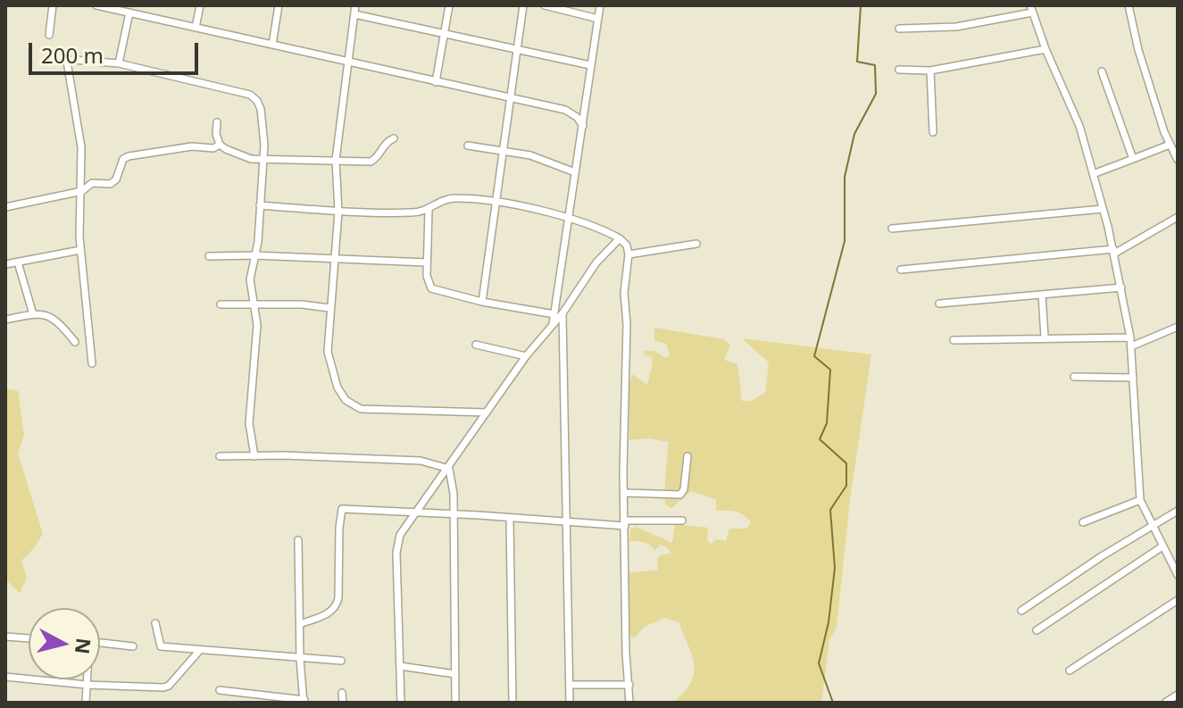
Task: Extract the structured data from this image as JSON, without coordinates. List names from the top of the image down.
{
  "scale_bar": "200 m",
  "north": "right"
}
